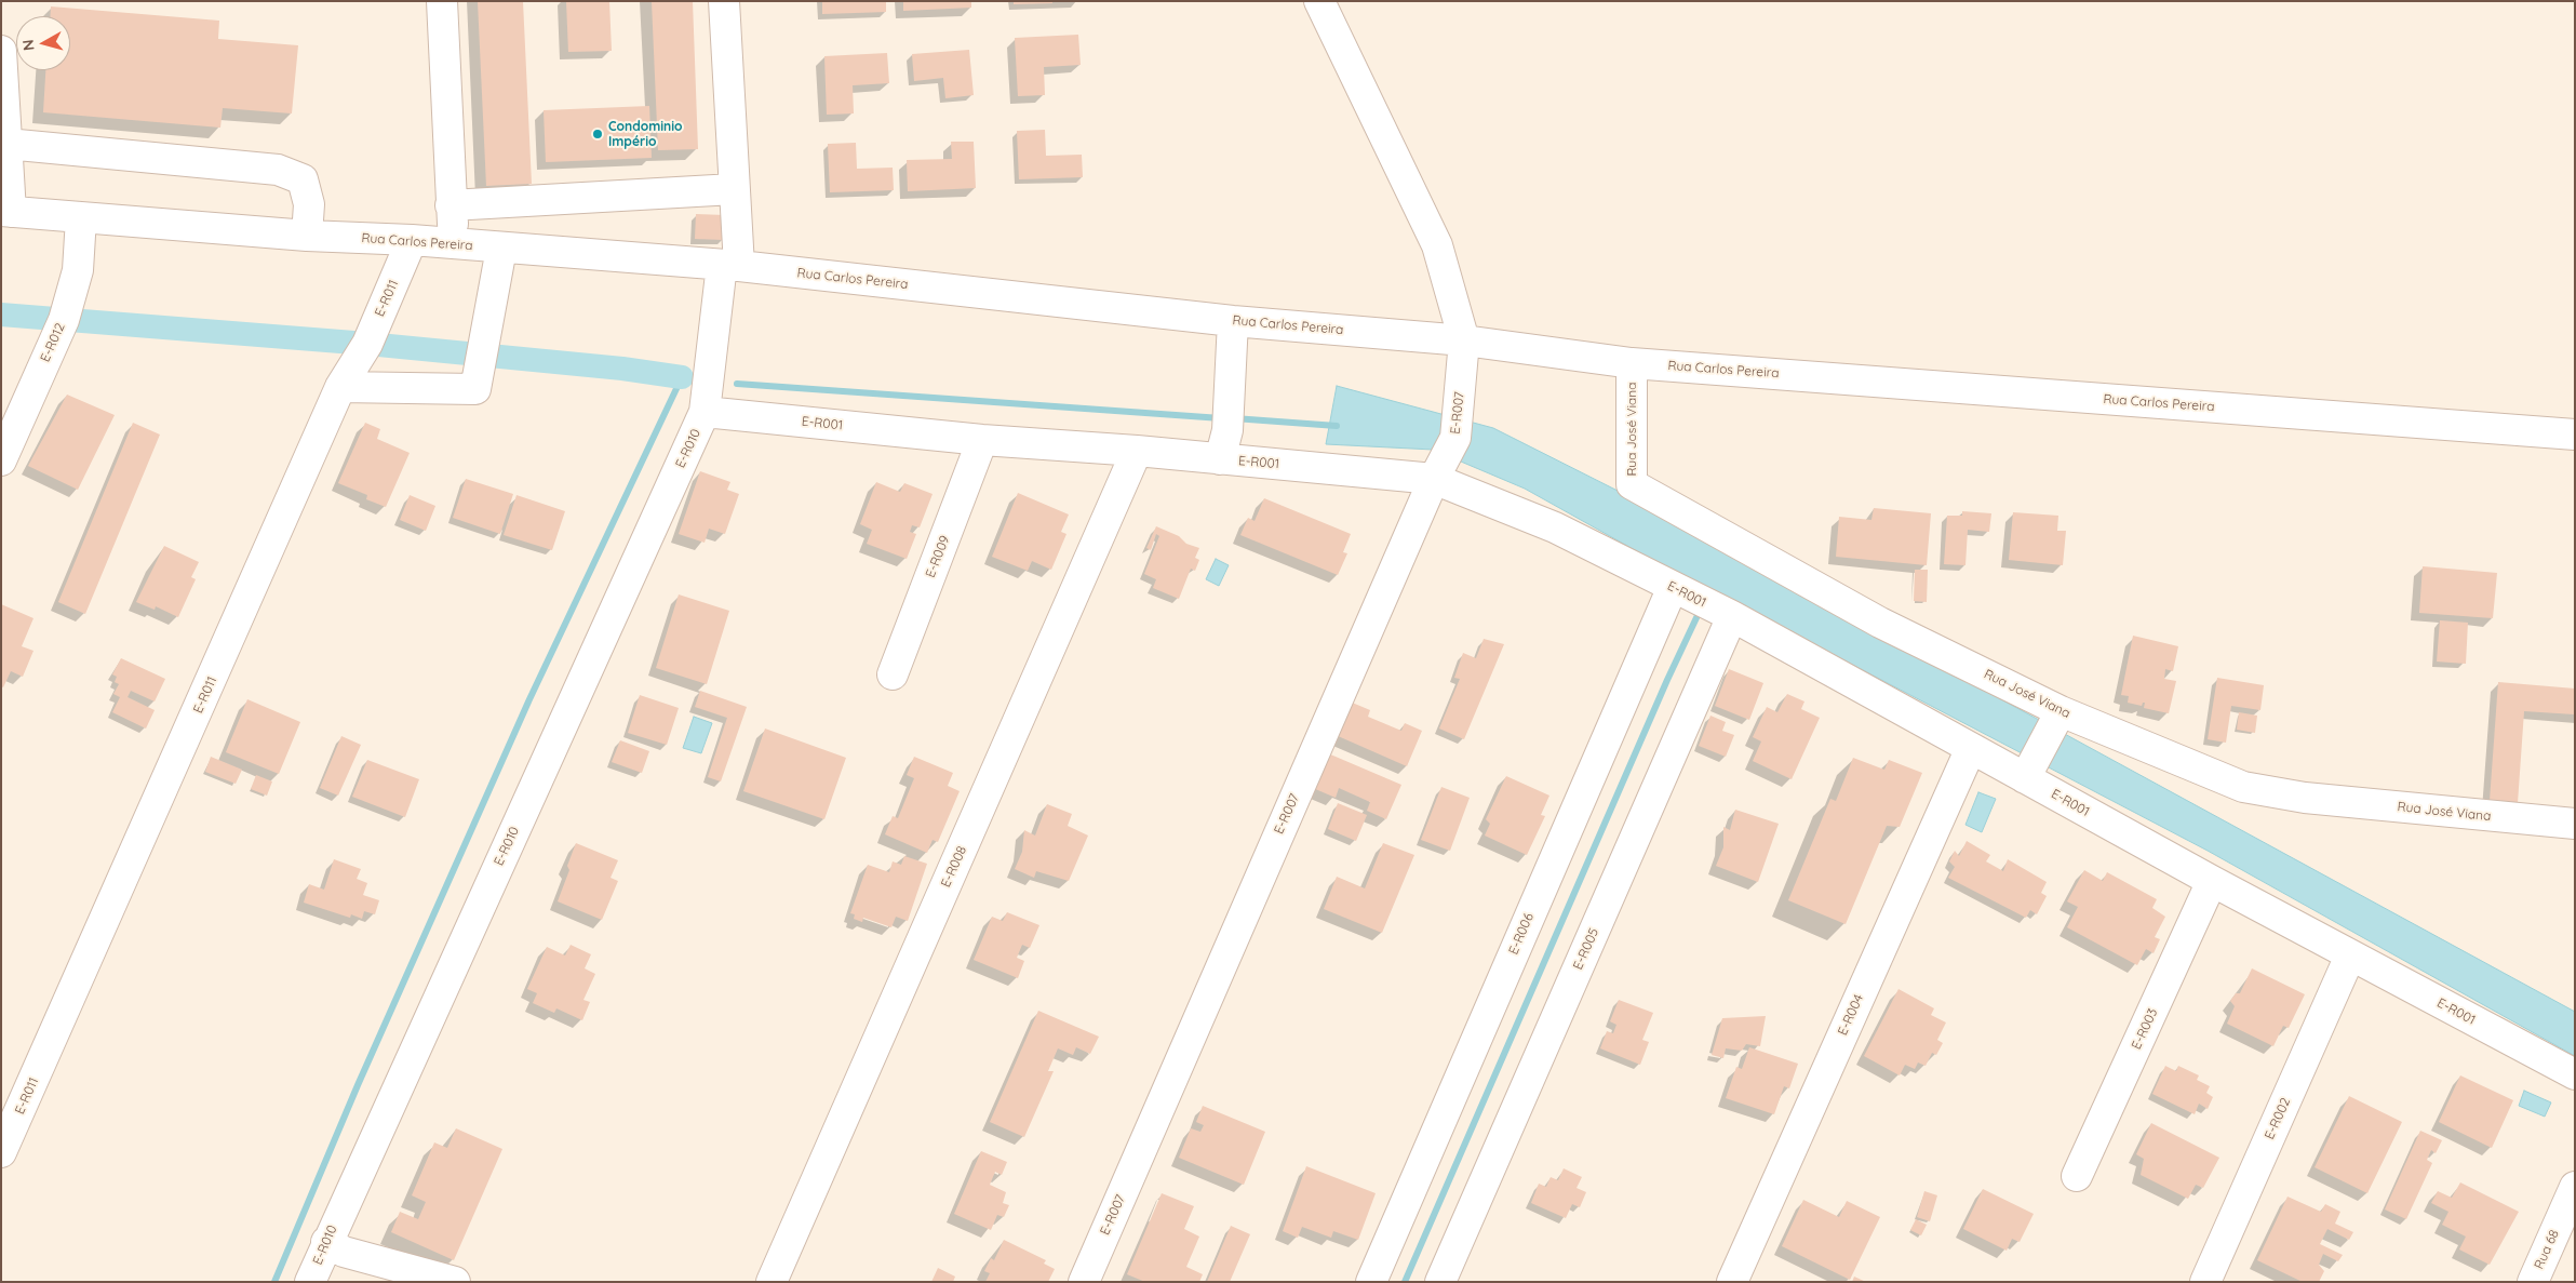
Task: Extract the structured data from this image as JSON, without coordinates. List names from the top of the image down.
{
  "streets": {
    "street": [
      "Rua Carlos Pereira",
      "E-R011",
      "E-R012",
      "E-R007",
      "E-R001",
      "Rua José Viana",
      "E-R010",
      "E-R009",
      "E-R008",
      "E-R006",
      "E-R005",
      "E-R004",
      "E-R003",
      "E-R002",
      "Rua 68"
    ]
  },
  "crossings": [
    ["Rua Carlos Pereira", "E-R011"],
    ["Rua Carlos Pereira", "E-R012"],
    ["Rua Carlos Pereira", "E-R007"],
    ["Rua Carlos Pereira", "Rua José Viana"],
    ["Rua Carlos Pereira", "E-R010"],
    ["E-R007", "E-R001"],
    ["E-R001", "E-R010"],
    ["E-R001", "E-R009"],
    ["E-R001", "E-R008"],
    ["E-R001", "E-R006"],
    ["E-R001", "E-R005"],
    ["E-R001", "E-R004"],
    ["E-R001", "E-R003"],
    ["E-R001", "E-R002"]
  ],
  "places": ["Condominio Império"],
  "north": "left"
}
